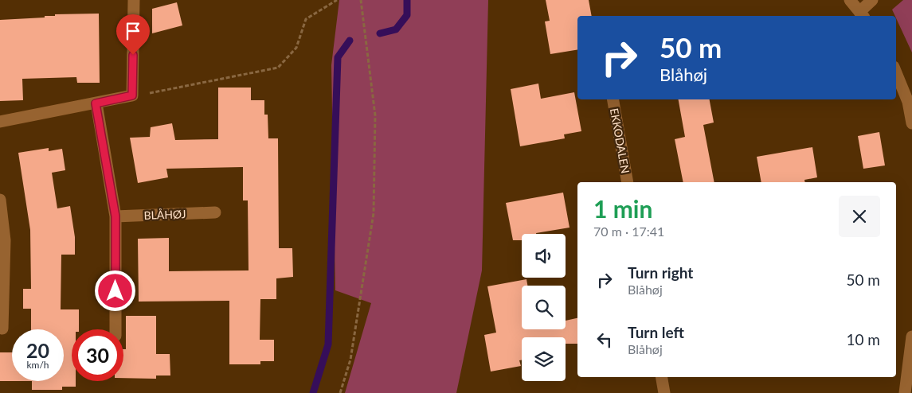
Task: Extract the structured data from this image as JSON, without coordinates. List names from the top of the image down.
{
  "streets": {
    "street": ["EKKODALEN", "BLÅHØJ"]
  },
  "page": {
    "turn": ["50 m", "Blåhøj"],
    "heading": ["1 min", "70 m · 17:41"],
    "list": [
      {
        "name": "Turn right",
        "note": "Blåhøj",
        "value": "50 m"
      },
      {
        "name": "Turn left",
        "note": "Blåhøj",
        "value": "10 m"
      }
    ],
    "speed": "20 km/h",
    "limit": "30"
  }
}
